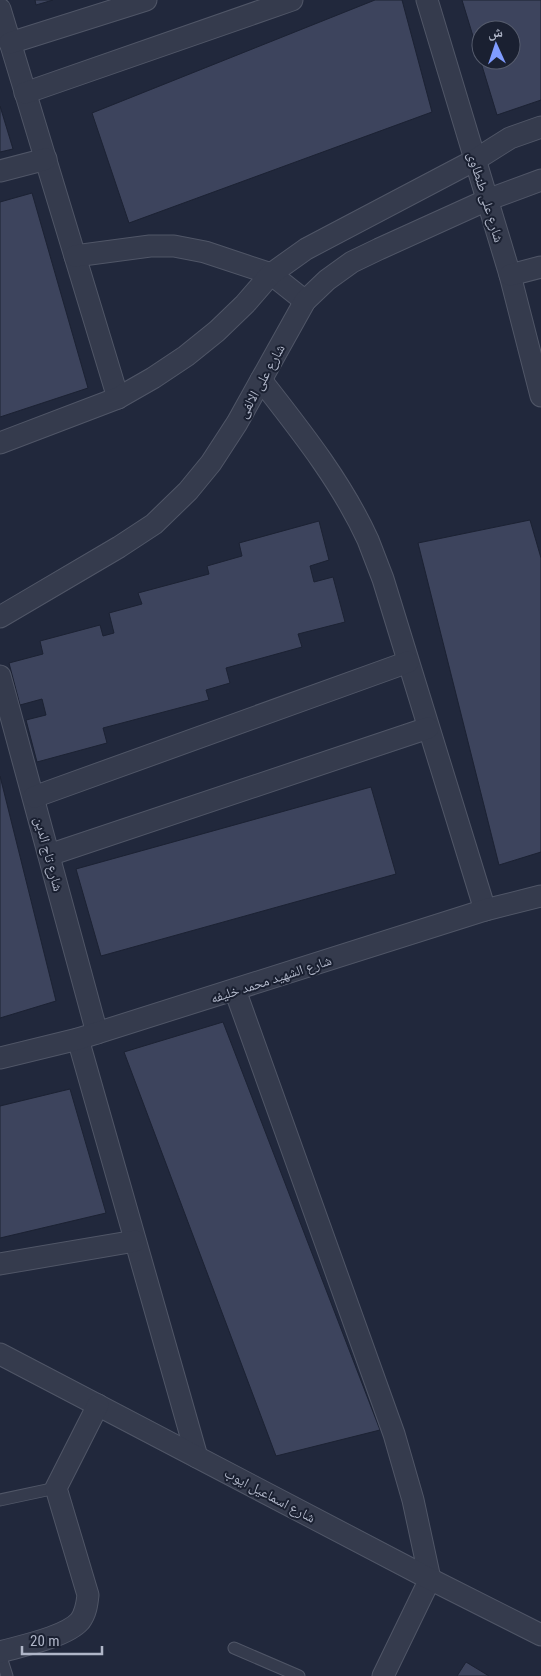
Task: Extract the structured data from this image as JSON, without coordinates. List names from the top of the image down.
{
  "streets": {
    "street": [
      "شارع على طنطاوى",
      "شارع على الالفى",
      "شارع تاج الدين",
      "شارع الشهيد محمد خليفه",
      "شارع اسماعيل ايوب"
    ]
  },
  "crossings": [
    ["شارع على طنطاوى", "شارع على الالفى"],
    ["شارع تاج الدين", "شارع الشهيد محمد خليفه"],
    ["شارع تاج الدين", "شارع اسماعيل ايوب"]
  ],
  "scale_bar": "20 m",
  "north": "top"
}
